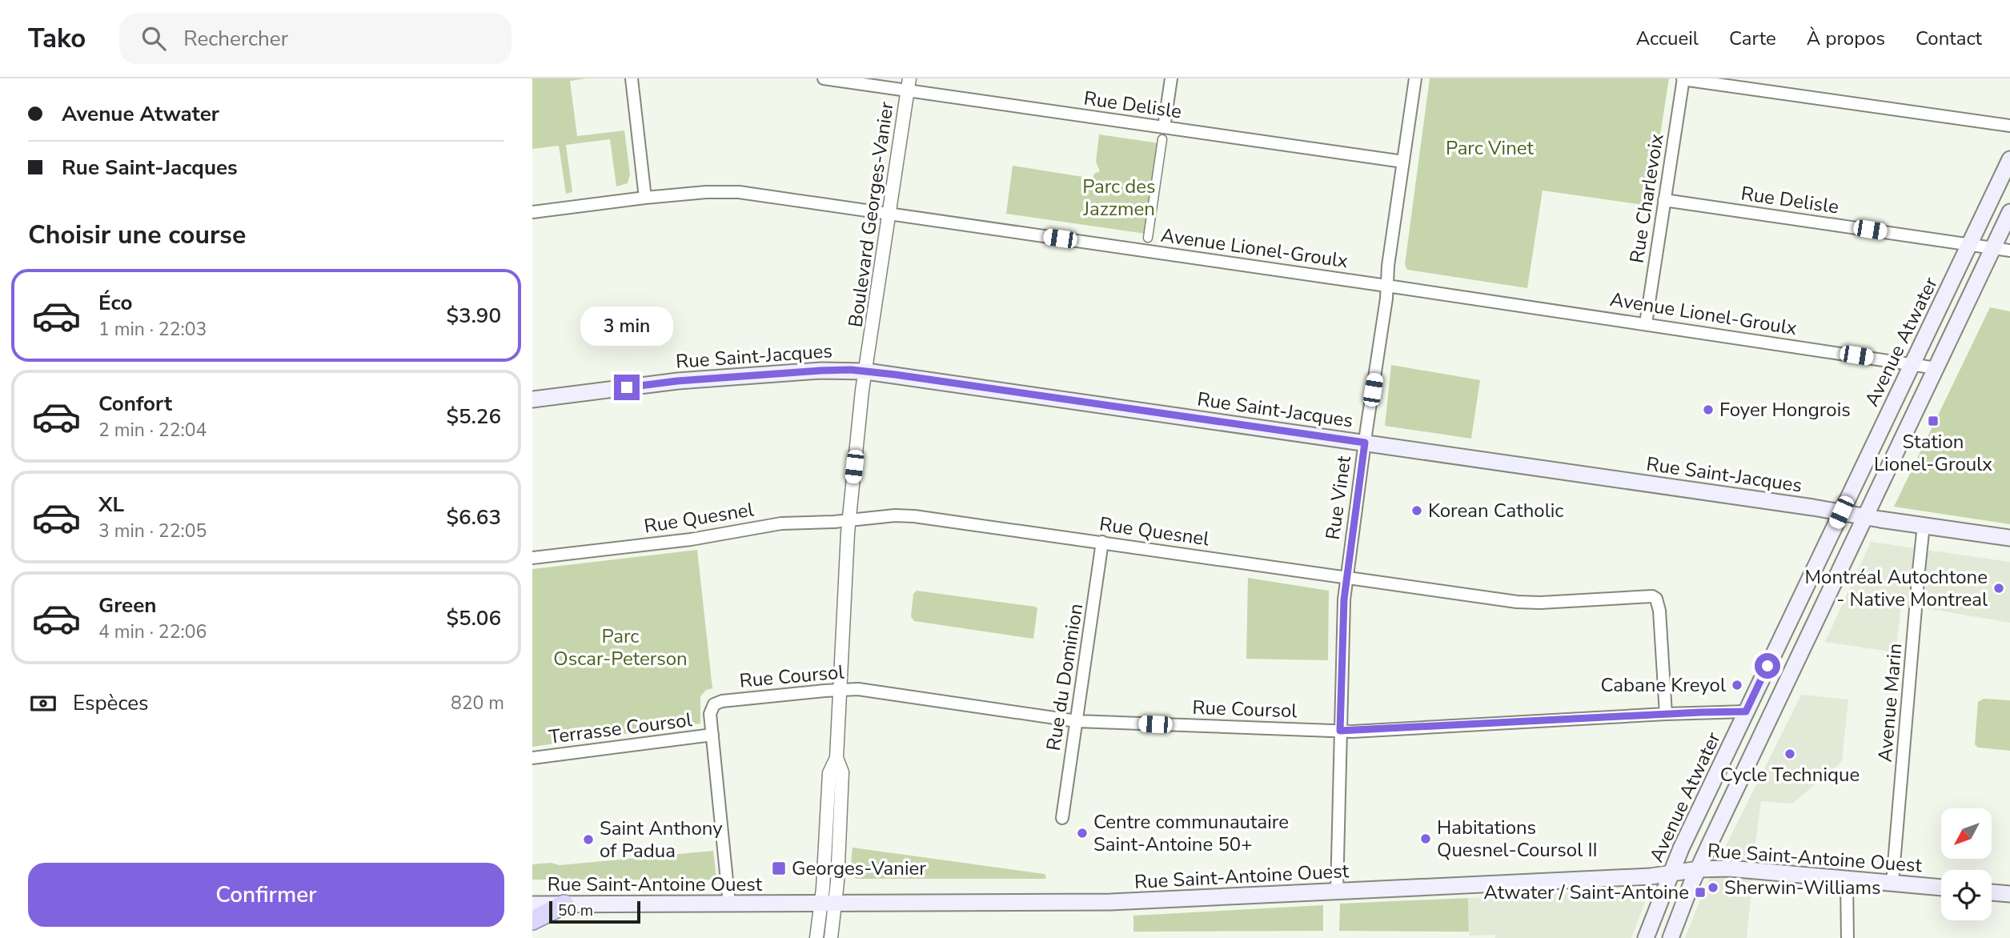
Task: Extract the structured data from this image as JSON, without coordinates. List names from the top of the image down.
{
  "streets": {
    "main road": ["Avenue Atwater", "Rue Saint-Jacques", "Rue Saint-Antoine Ouest"],
    "street": [
      "Rue Delisle",
      "Rue Charlevoix",
      "Boulevard Georges-Vanier",
      "Avenue Lionel-Groulx",
      "Rue Vinet",
      "Rue Quesnel",
      "Rue Coursol",
      "Rue du Dominion",
      "Avenue Marin",
      "Terrasse Coursol"
    ]
  },
  "crossings": [
    ["Rue Delisle", "Rue Charlevoix"],
    ["Rue Delisle", "Boulevard Georges-Vanier"],
    ["Rue Delisle", "Avenue Atwater"],
    ["Rue Delisle", "Rue Vinet"],
    ["Rue Charlevoix", "Avenue Lionel-Groulx"],
    ["Boulevard Georges-Vanier", "Avenue Lionel-Groulx"],
    ["Boulevard Georges-Vanier", "Rue Saint-Jacques"],
    ["Boulevard Georges-Vanier", "Rue Quesnel"],
    ["Boulevard Georges-Vanier", "Rue Coursol"],
    ["Boulevard Georges-Vanier", "Rue Saint-Antoine Ouest"],
    ["Avenue Lionel-Groulx", "Avenue Atwater"],
    ["Avenue Lionel-Groulx", "Rue Vinet"],
    ["Avenue Atwater", "Rue Saint-Jacques"],
    ["Avenue Atwater", "Rue Coursol"],
    ["Avenue Atwater", "Rue Saint-Antoine Ouest"],
    ["Rue Saint-Jacques", "Rue Vinet"],
    ["Rue Saint-Jacques", "Avenue Marin"],
    ["Rue Vinet", "Rue Quesnel"],
    ["Rue Vinet", "Rue Coursol"],
    ["Rue Vinet", "Rue Saint-Antoine Ouest"],
    ["Rue Quesnel", "Rue Coursol"],
    ["Rue Quesnel", "Rue du Dominion"],
    ["Rue Coursol", "Rue du Dominion"],
    ["Rue Coursol", "Terrasse Coursol"],
    ["Avenue Marin", "Rue Saint-Antoine Ouest"]
  ],
  "parks": ["Parc Vinet", "Parc des Jazzmen", "Parc Oscar-Peterson"],
  "places": {
    "other": [
      "Foyer Hongrois",
      "Korean Catholic",
      "Montréal Autochtone - Native Montreal",
      "Cabane Kreyol",
      "Cycle Technique",
      "Centre communautaire Saint-Antoine 50+",
      "Habitations Quesnel-Coursol II",
      "Saint Anthony of Padua",
      "Sherwin-Williams"
    ],
    "transit": ["Station Lionel-Groulx", "Georges-Vanier", "Atwater / Saint-Antoine"]
  },
  "scale_bar": "50 m",
  "north": "bottom left",
  "page": {
    "header": "Tako",
    "search": "Rechercher",
    "nav": [
      "Accueil",
      "Carte",
      "À propos",
      "Contact"
    ],
    "banner": ["Avenue Atwater", "Rue Saint-Jacques"],
    "heading": "Choisir une course",
    "list": [
      {
        "name": "Éco",
        "note": "1 min · 22:03",
        "value": "$3.90"
      },
      {
        "name": "Confort",
        "note": "2 min · 22:04",
        "value": "$5.26"
      },
      {
        "name": "XL",
        "note": "3 min · 22:05",
        "value": "$6.63"
      },
      {
        "name": "Green",
        "note": "4 min · 22:06",
        "value": "$5.06"
      }
    ],
    "bubble": "3 min",
    "pay": ["Espèces", "820 m"],
    "buttons": "Confirmer",
    "scale": "50 m"
  }
}
